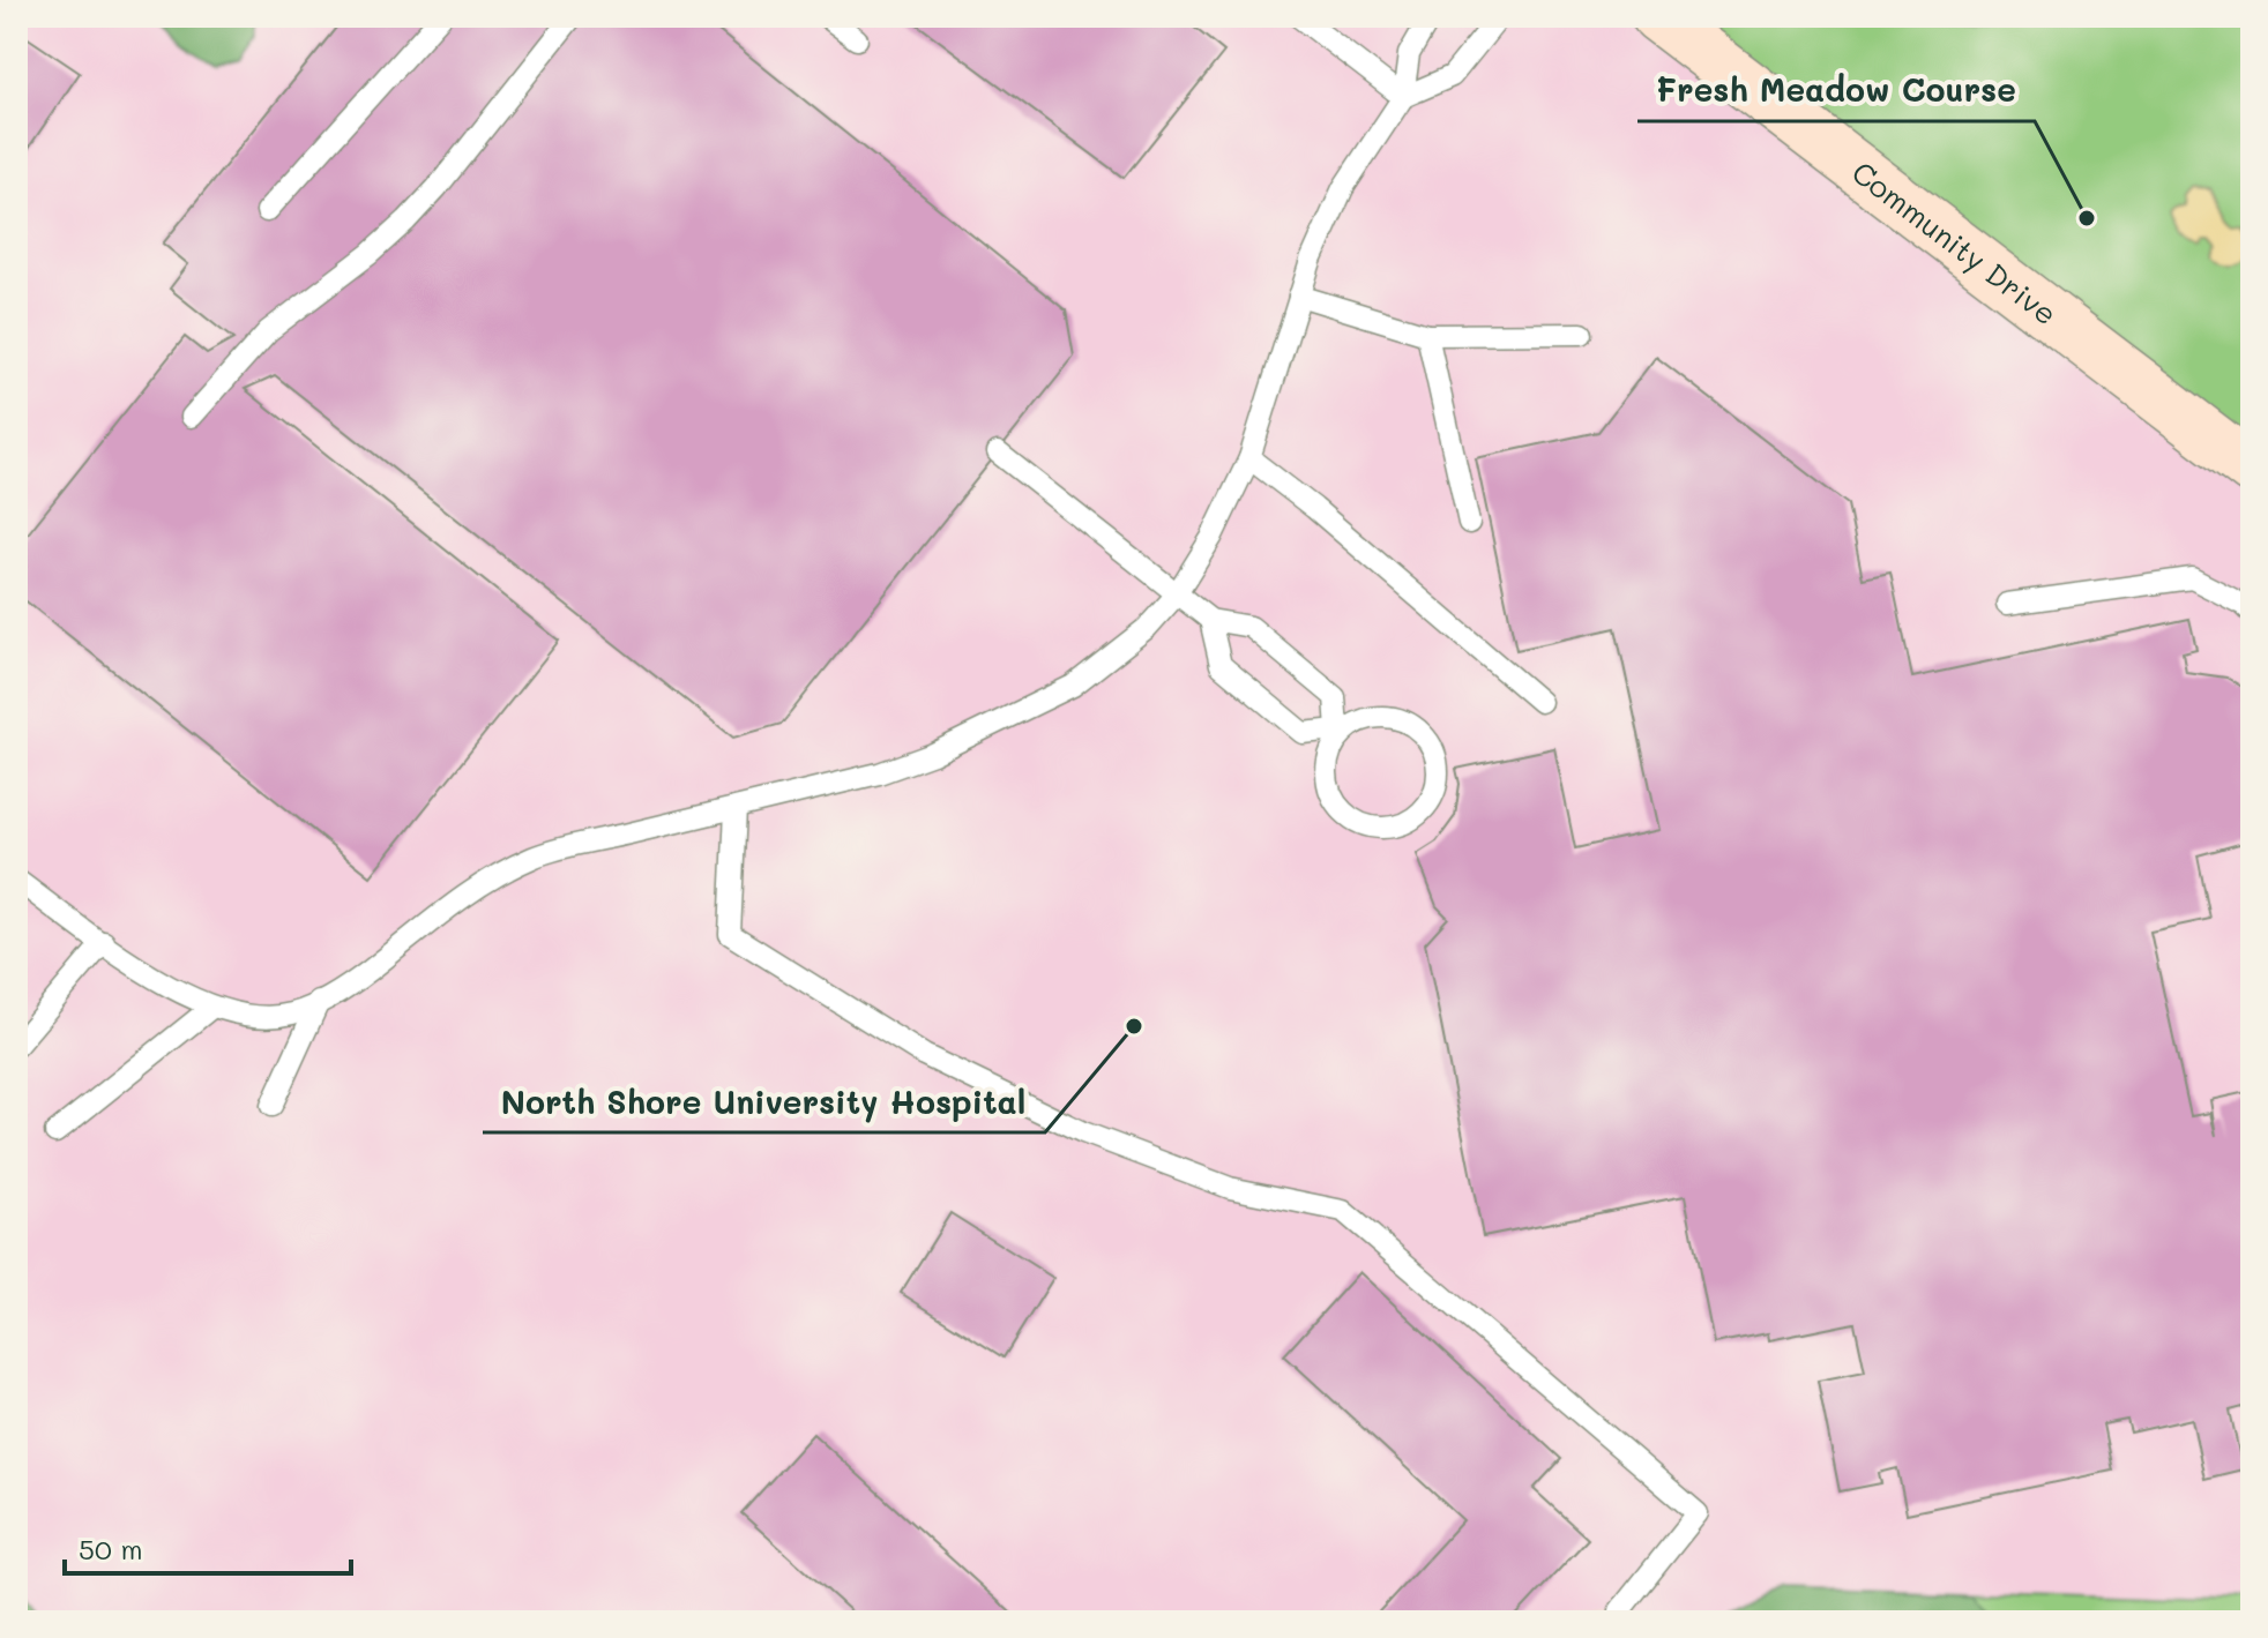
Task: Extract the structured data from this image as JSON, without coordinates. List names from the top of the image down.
{
  "streets": {
    "main road": ["Community Drive"]
  },
  "places": ["Fresh Meadow Course", "North Shore University Hospital"],
  "scale_bar": "50 m"
}
